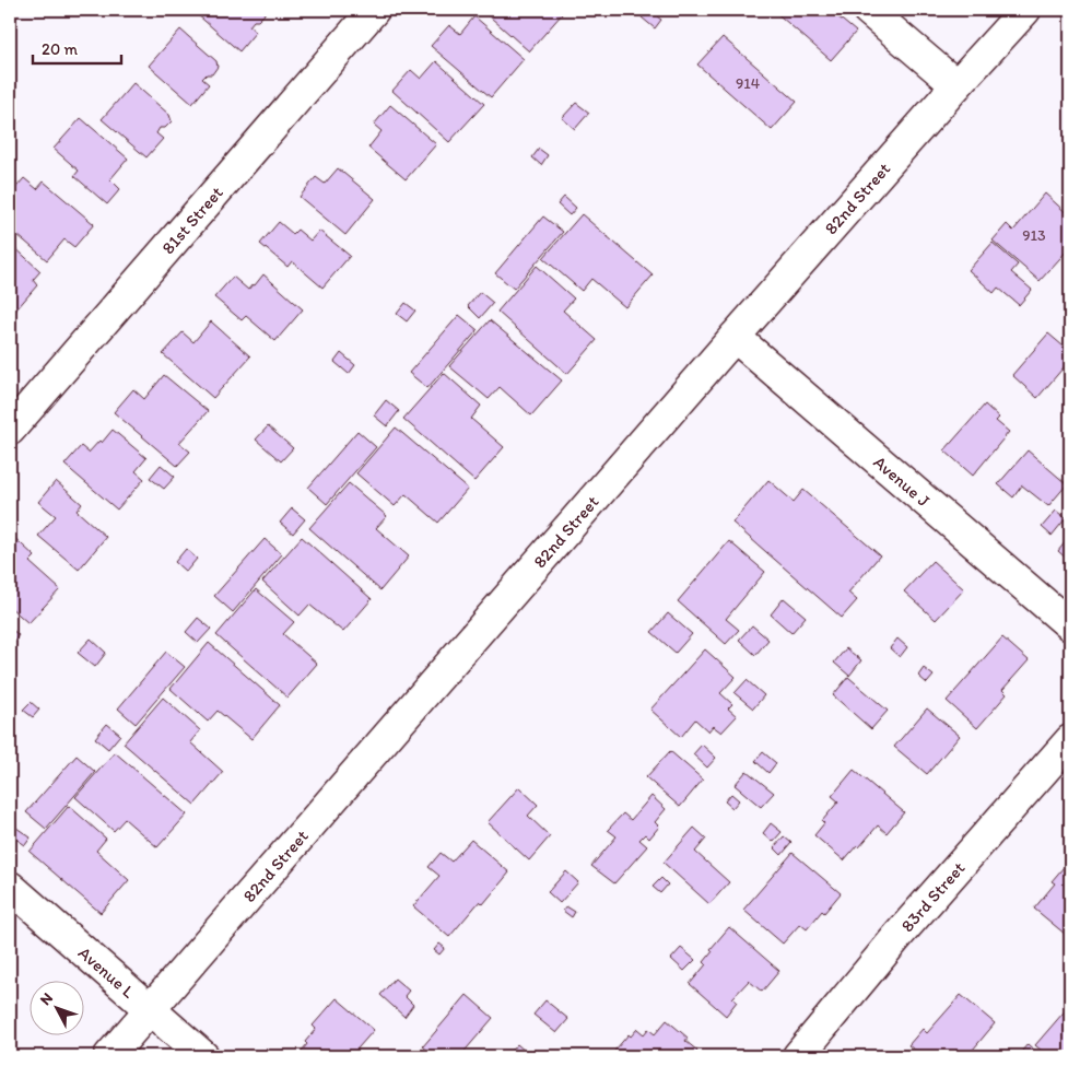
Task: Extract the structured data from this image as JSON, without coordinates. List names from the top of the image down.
{
  "streets": {
    "street": [
      "82nd Street",
      "81st Street",
      "Avenue J",
      "83rd Street",
      "Avenue L"
    ]
  },
  "crossings": [
    ["82nd Street", "Avenue J"],
    ["82nd Street", "Avenue L"]
  ],
  "house_numbers": ["914", "913"],
  "scale_bar": "20 m",
  "north": "top left"
}
